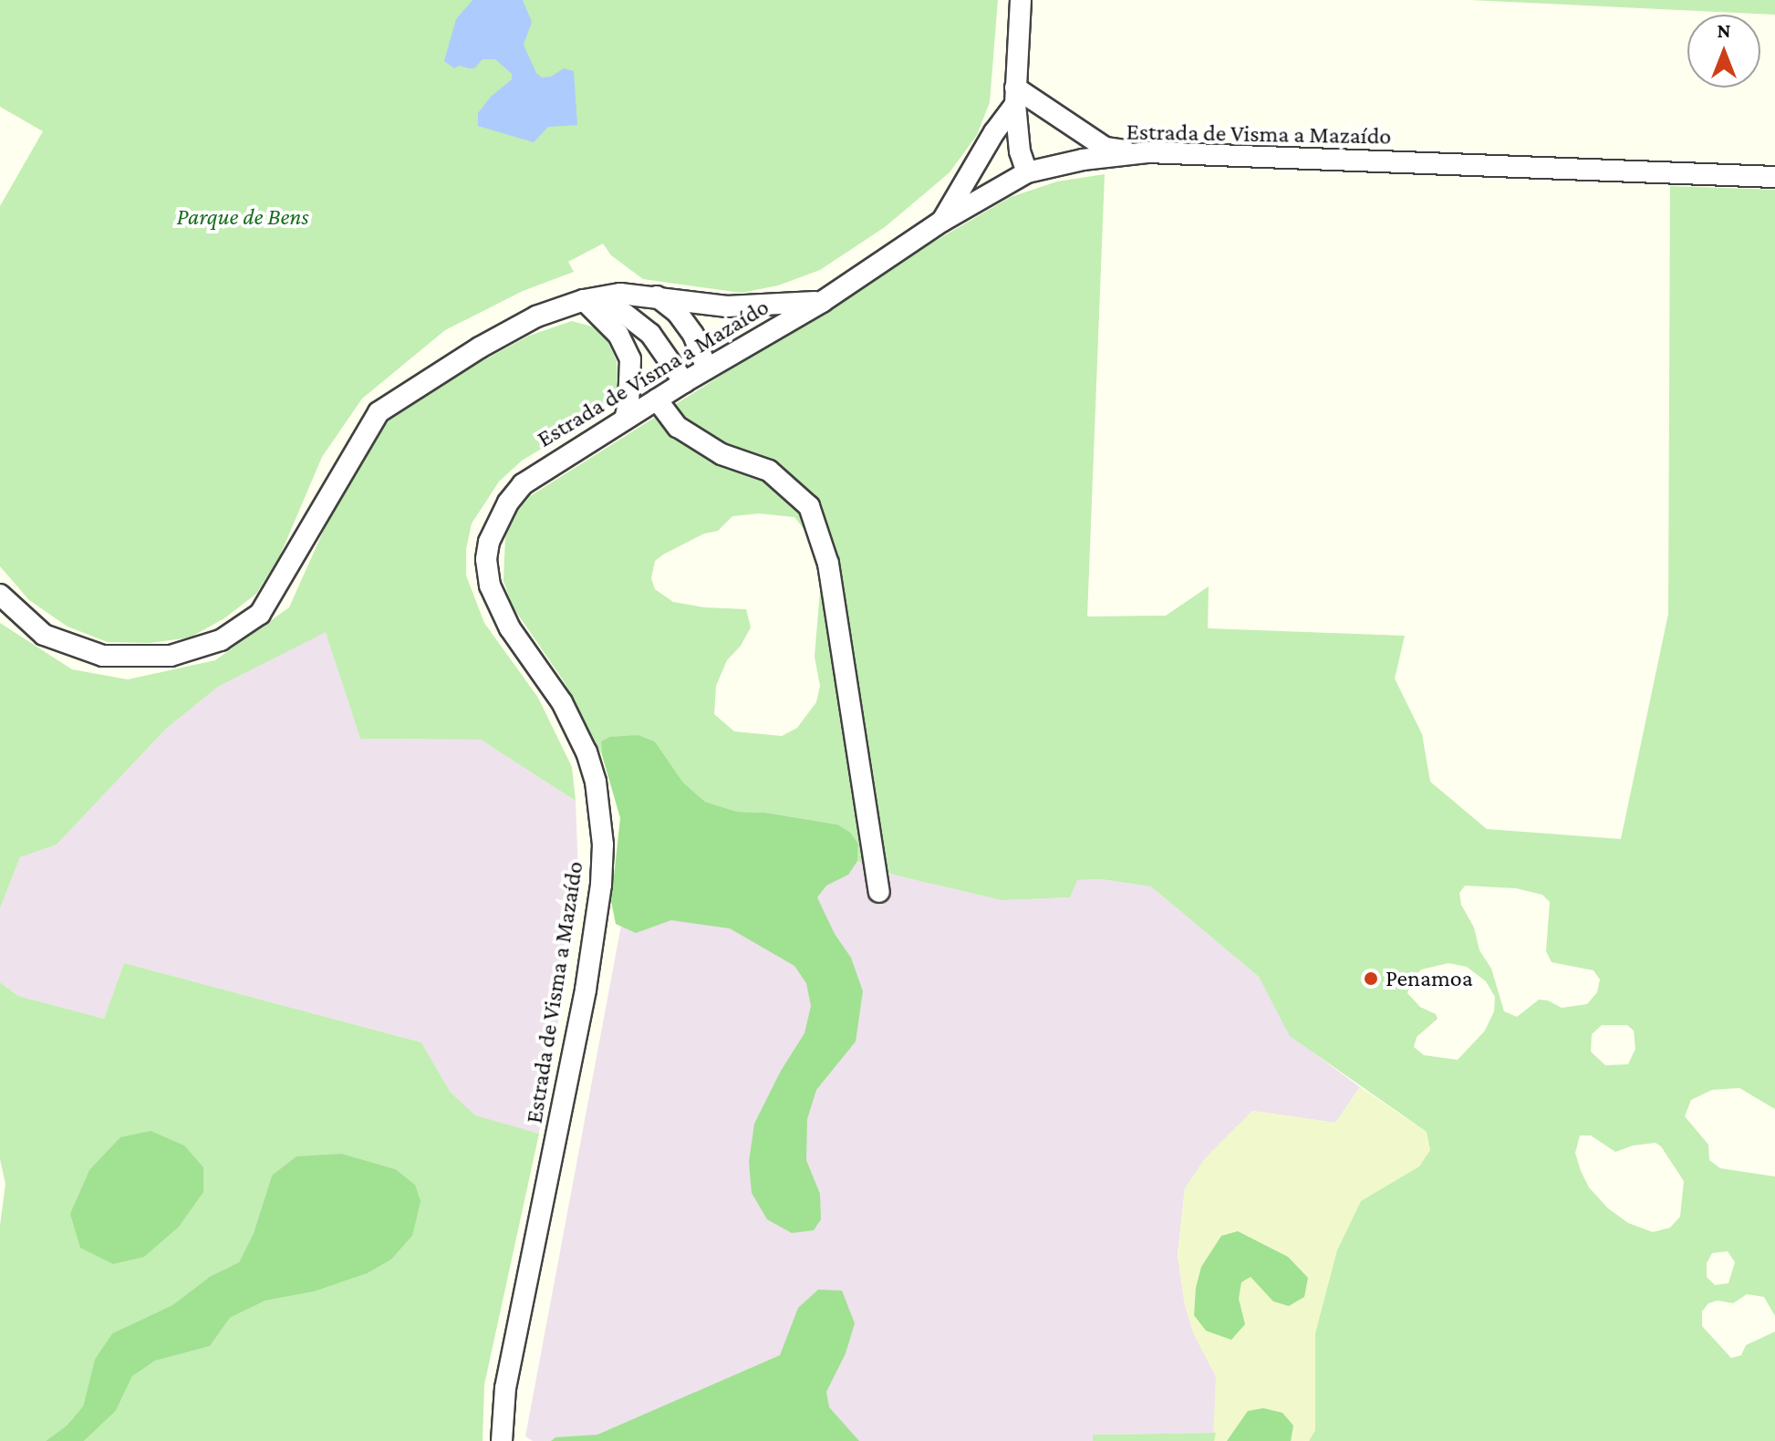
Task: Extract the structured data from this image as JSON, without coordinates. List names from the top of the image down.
{
  "streets": {
    "street": ["Estrada de Visma a Mazaído"]
  },
  "parks": ["Parque de Bens"],
  "places": ["Penamoa"],
  "north": "top"
}
